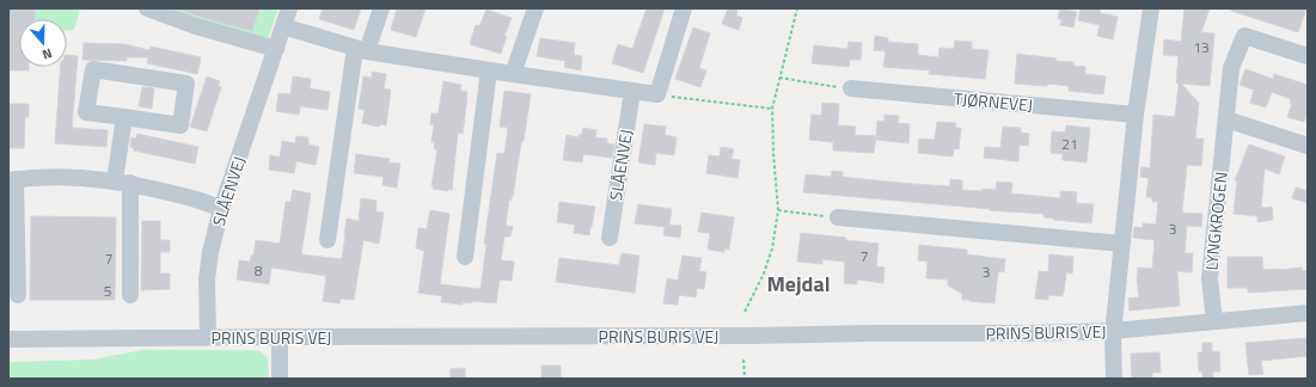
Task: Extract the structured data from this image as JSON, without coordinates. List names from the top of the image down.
{
  "streets": {
    "street": [
      "TJØRNEVEJ",
      "SLÅENVEJ",
      "LYNGKROGEN",
      "PRINS BURIS VEJ"
    ]
  },
  "crossings": [
    ["SLÅENVEJ", "PRINS BURIS VEJ"],
    ["LYNGKROGEN", "PRINS BURIS VEJ"]
  ],
  "districts": ["Mejdal"],
  "house_numbers": [
    "13",
    "21",
    "3",
    "7",
    "7",
    "8",
    "3",
    "5"
  ],
  "north": "bottom"
}
